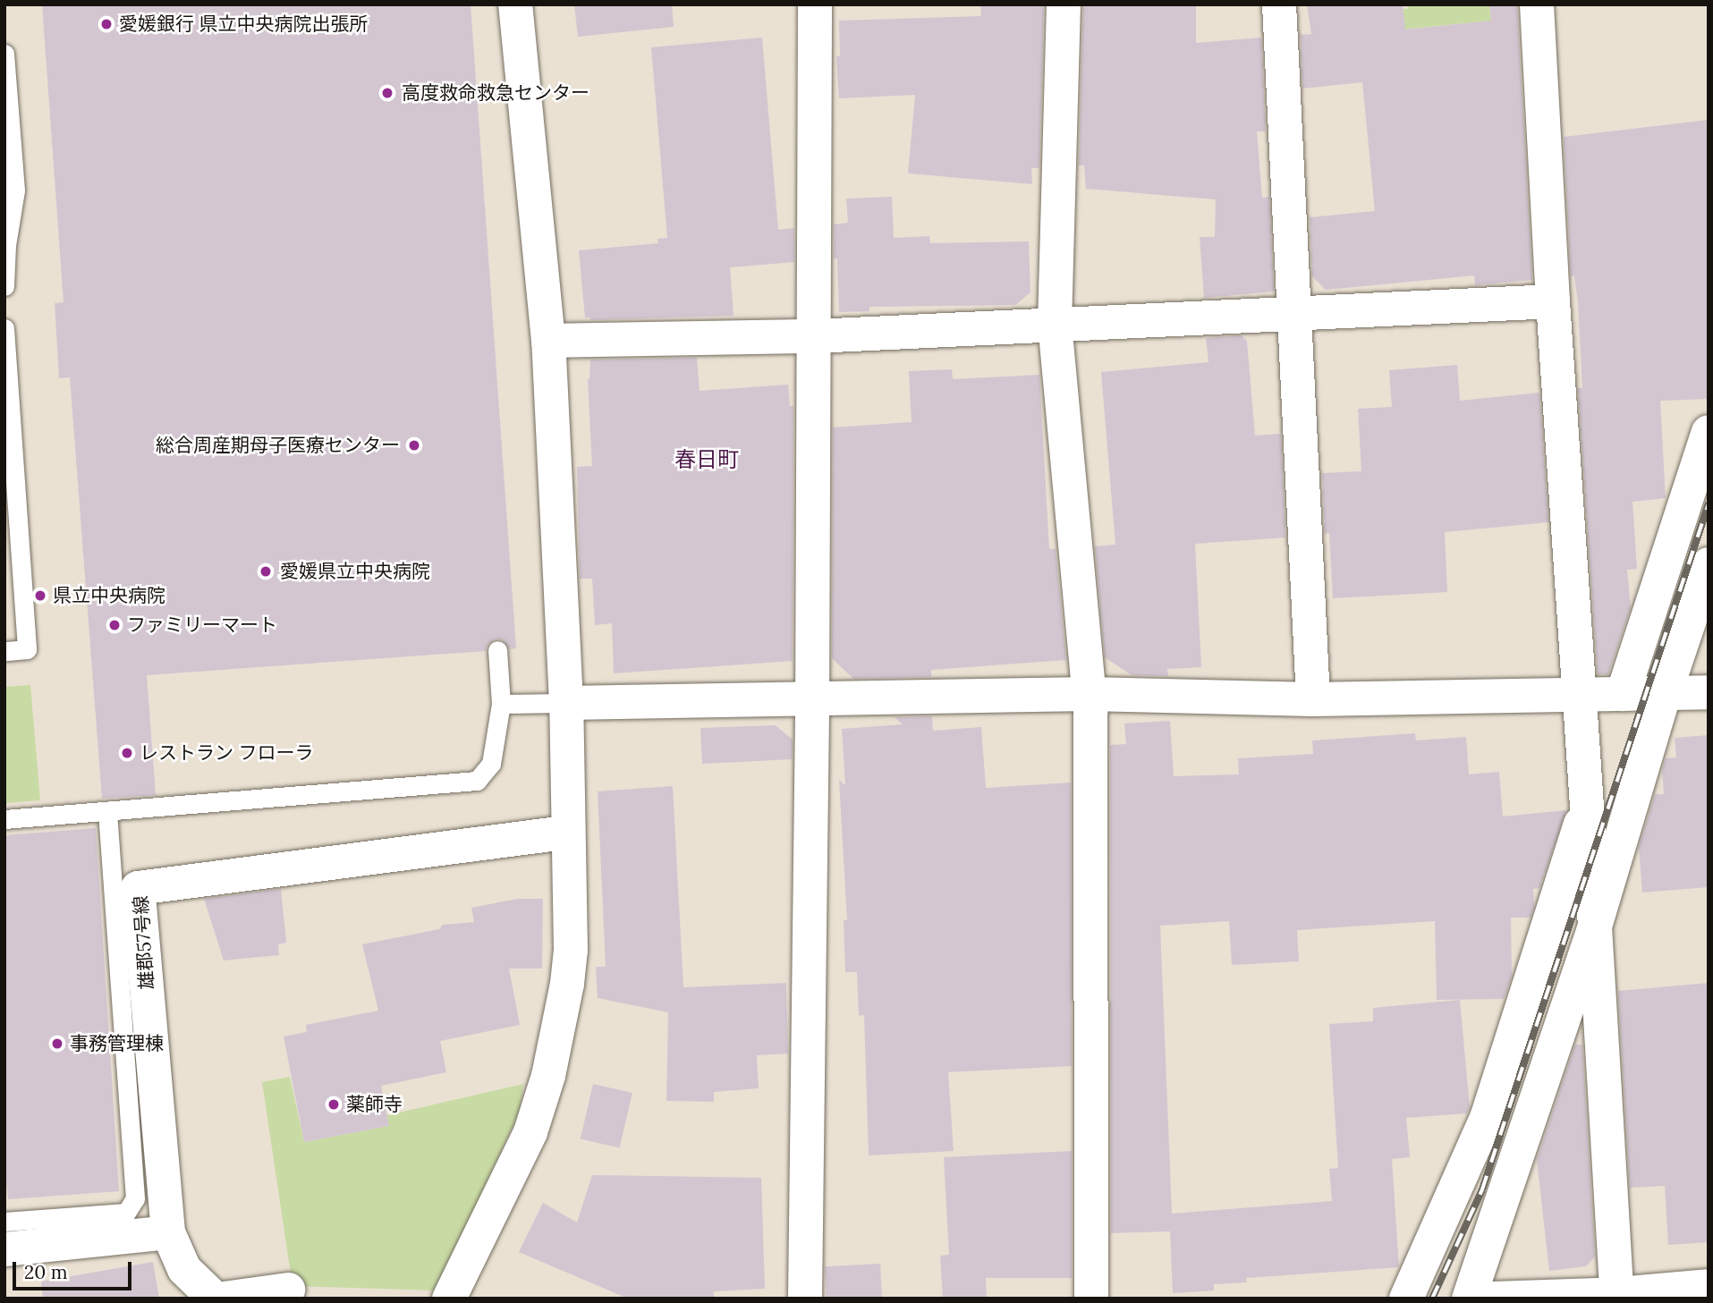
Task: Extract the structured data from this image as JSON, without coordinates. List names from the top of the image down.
{
  "streets": {
    "street": ["雄郡57号線"]
  },
  "districts": ["春日町"],
  "places": [
    "愛媛銀行 県立中央病院出張所",
    "高度救命救急センター",
    "総合周産期母子医療センター",
    "愛媛県立中央病院",
    "県立中央病院",
    "ファミリーマート",
    "レストラン フローラ",
    "事務管理棟",
    "薬師寺"
  ],
  "scale_bar": "20 m"
}
